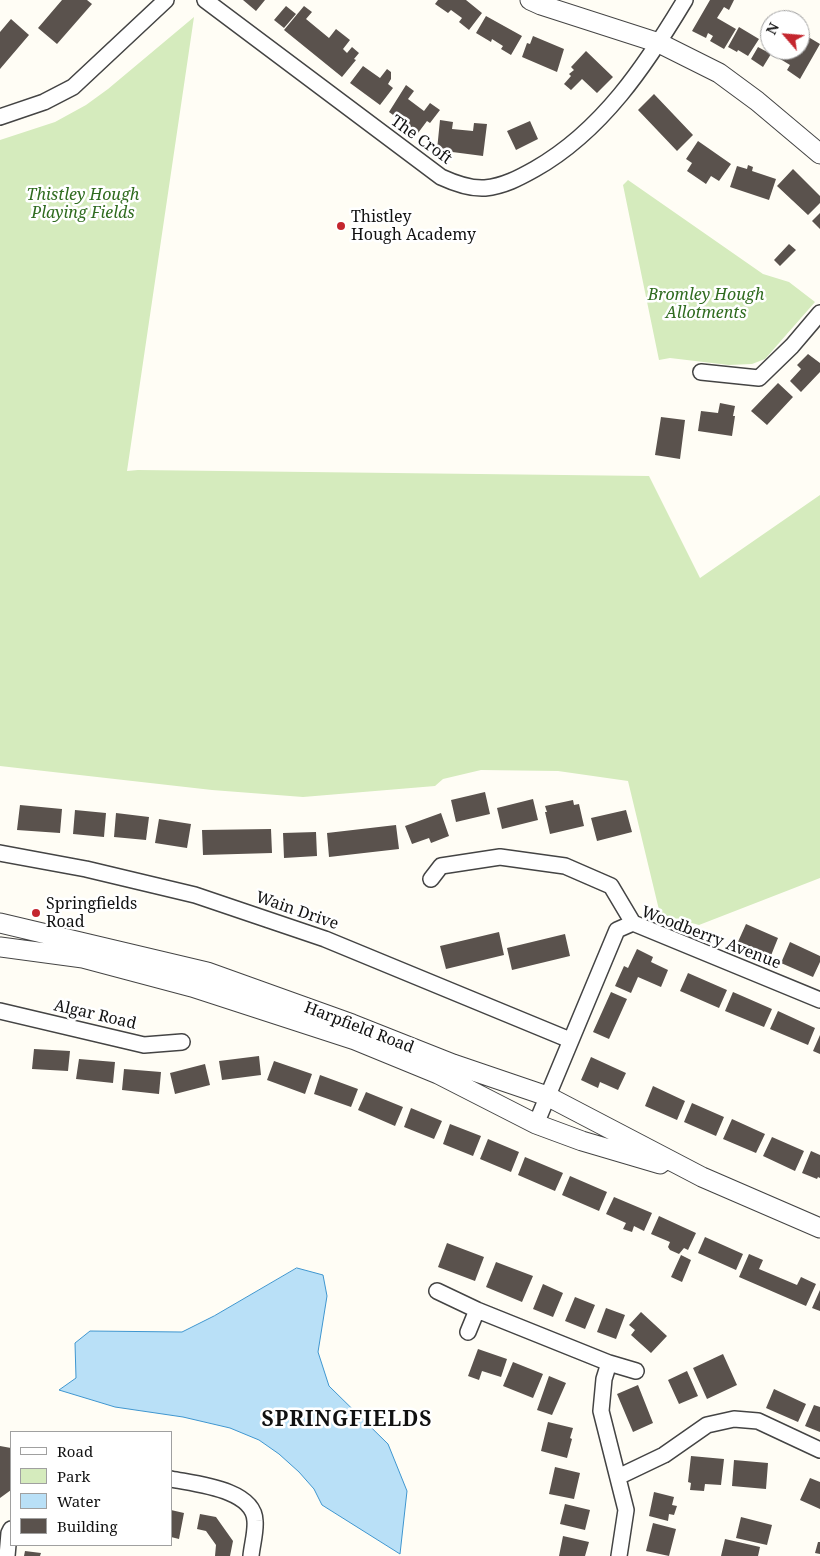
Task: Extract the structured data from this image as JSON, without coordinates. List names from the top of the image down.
{
  "streets": {
    "street": [
      "The Croft",
      "Wain Drive",
      "Woodberry Avenue",
      "Algar Road",
      "Harpfield Road"
    ]
  },
  "crossings": [
    ["Wain Drive", "Woodberry Avenue"],
    ["Woodberry Avenue", "Harpfield Road"]
  ],
  "districts": ["SPRINGFIELDS"],
  "parks": ["Thistley Hough Playing Fields", "Bromley Hough Allotments"],
  "places": ["Thistley Hough Academy", "Springfields Road"],
  "legend": [
    "Road",
    "Park",
    "Water",
    "Building"
  ],
  "north": "top left"
}
